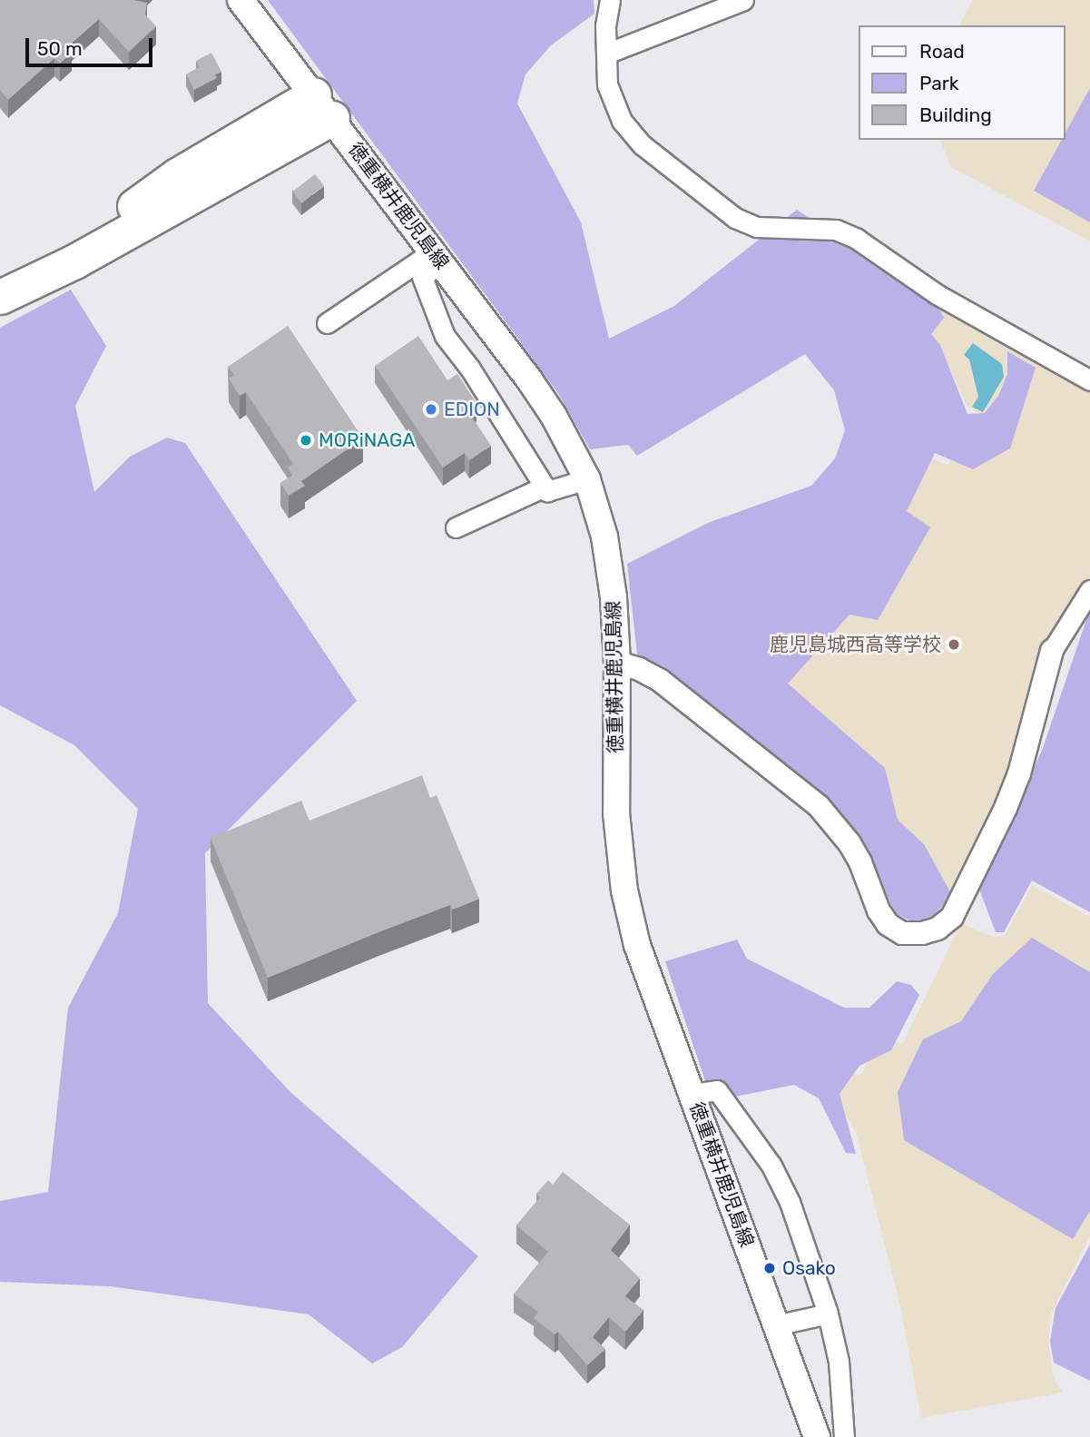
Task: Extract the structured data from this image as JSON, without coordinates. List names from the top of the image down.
{
  "streets": {
    "main road": ["徳重横井鹿児島線"]
  },
  "places": [
    "EDION",
    "MORiNAGA",
    "鹿児島城西高等学校",
    "Osako"
  ],
  "legend": ["Road", "Park", "Building"],
  "scale_bar": "50 m"
}
